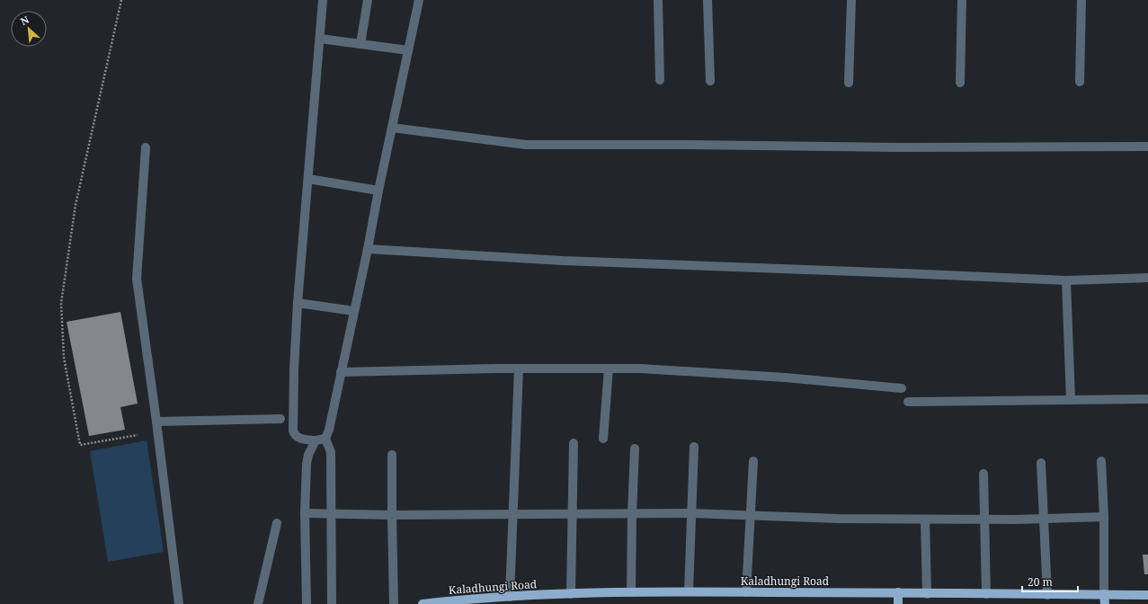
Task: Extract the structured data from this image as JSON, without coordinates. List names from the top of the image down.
{
  "streets": {
    "main road": ["Kaladhungi Road"]
  },
  "scale_bar": "20 m",
  "north": "top left"
}
